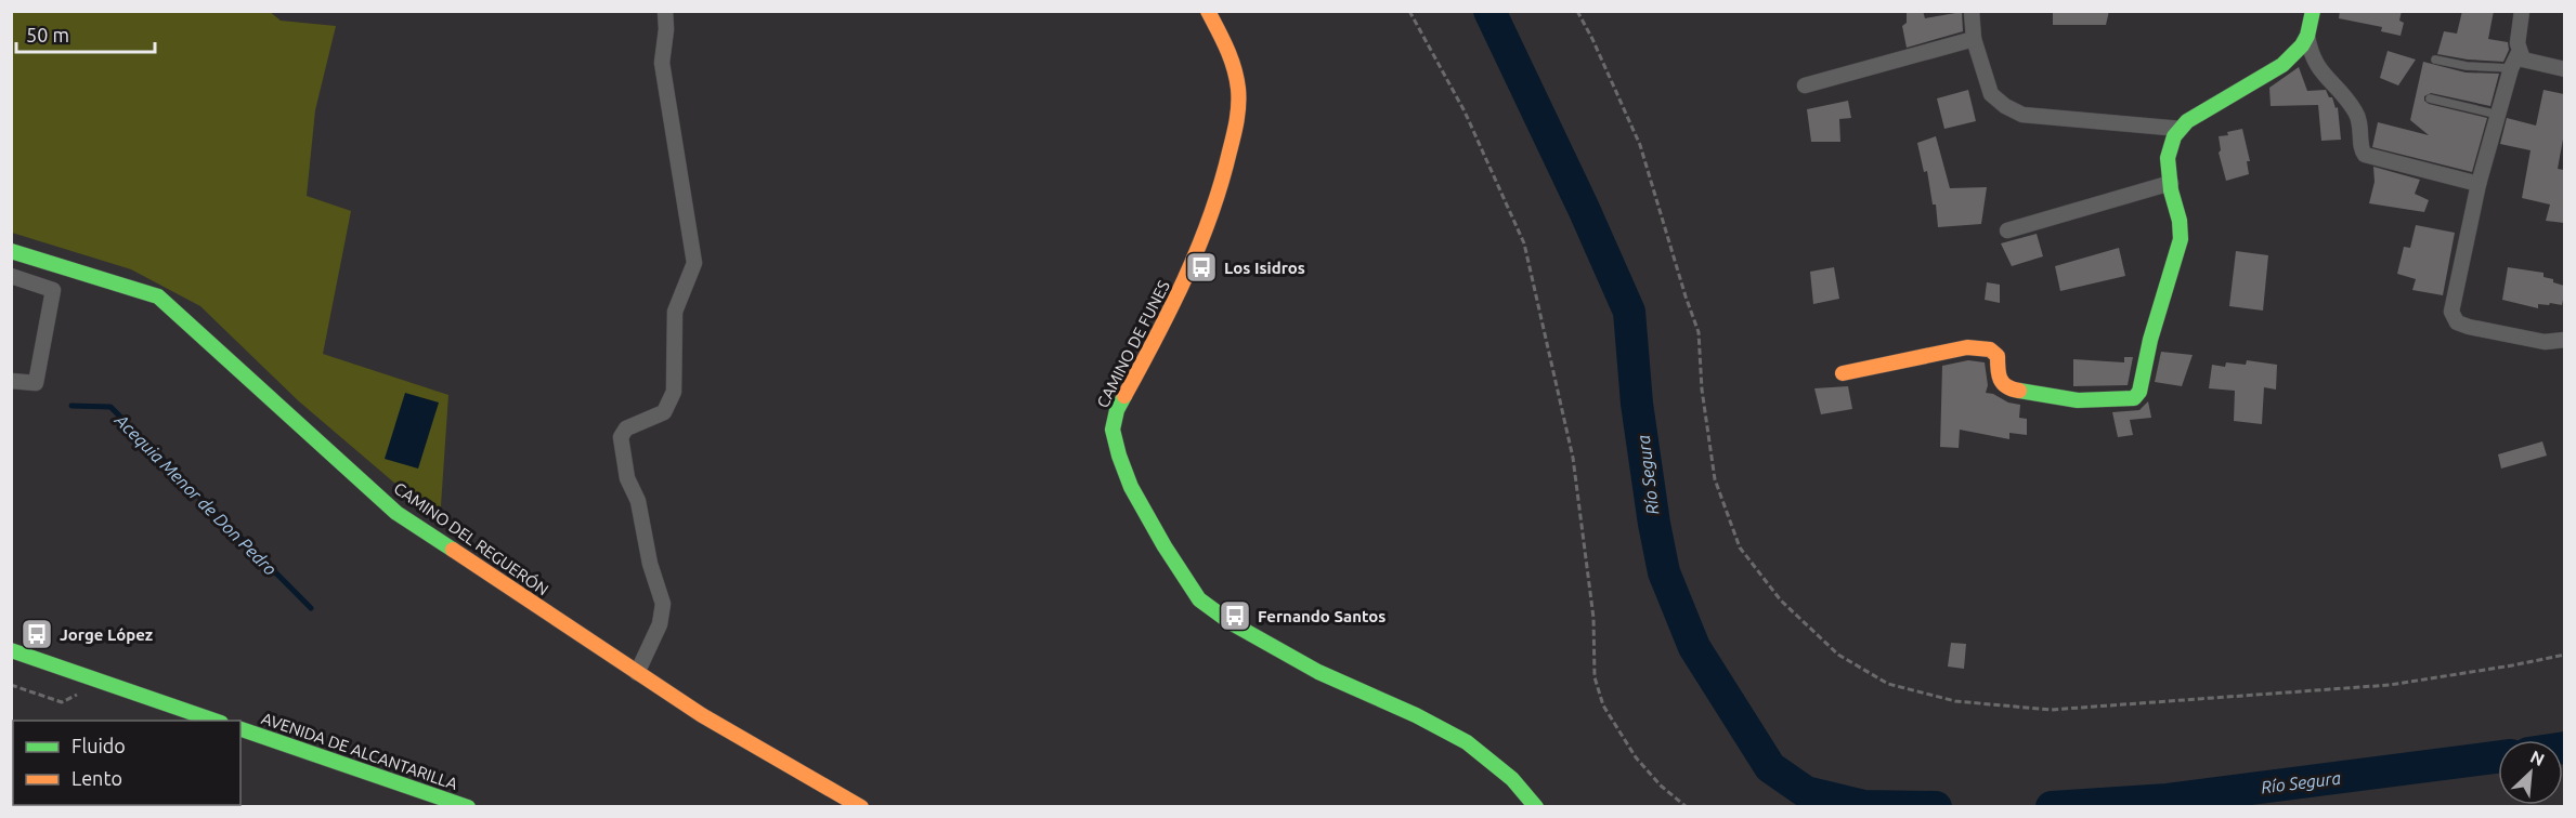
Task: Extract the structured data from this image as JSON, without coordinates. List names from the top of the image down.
{
  "streets": {
    "street": ["CAMINO DE FUNES", "CAMINO DEL REGUERÓN", "AVENIDA DE ALCANTARILLA"]
  },
  "water": ["Río Segura", "Acequia Menor de Don Pedro"],
  "places": {
    "bus stop": ["Los Isidros", "Fernando Santos", "Jorge López"]
  },
  "legend": ["Fluido", "Lento"],
  "scale_bar": "50 m",
  "north": "top right"
}
